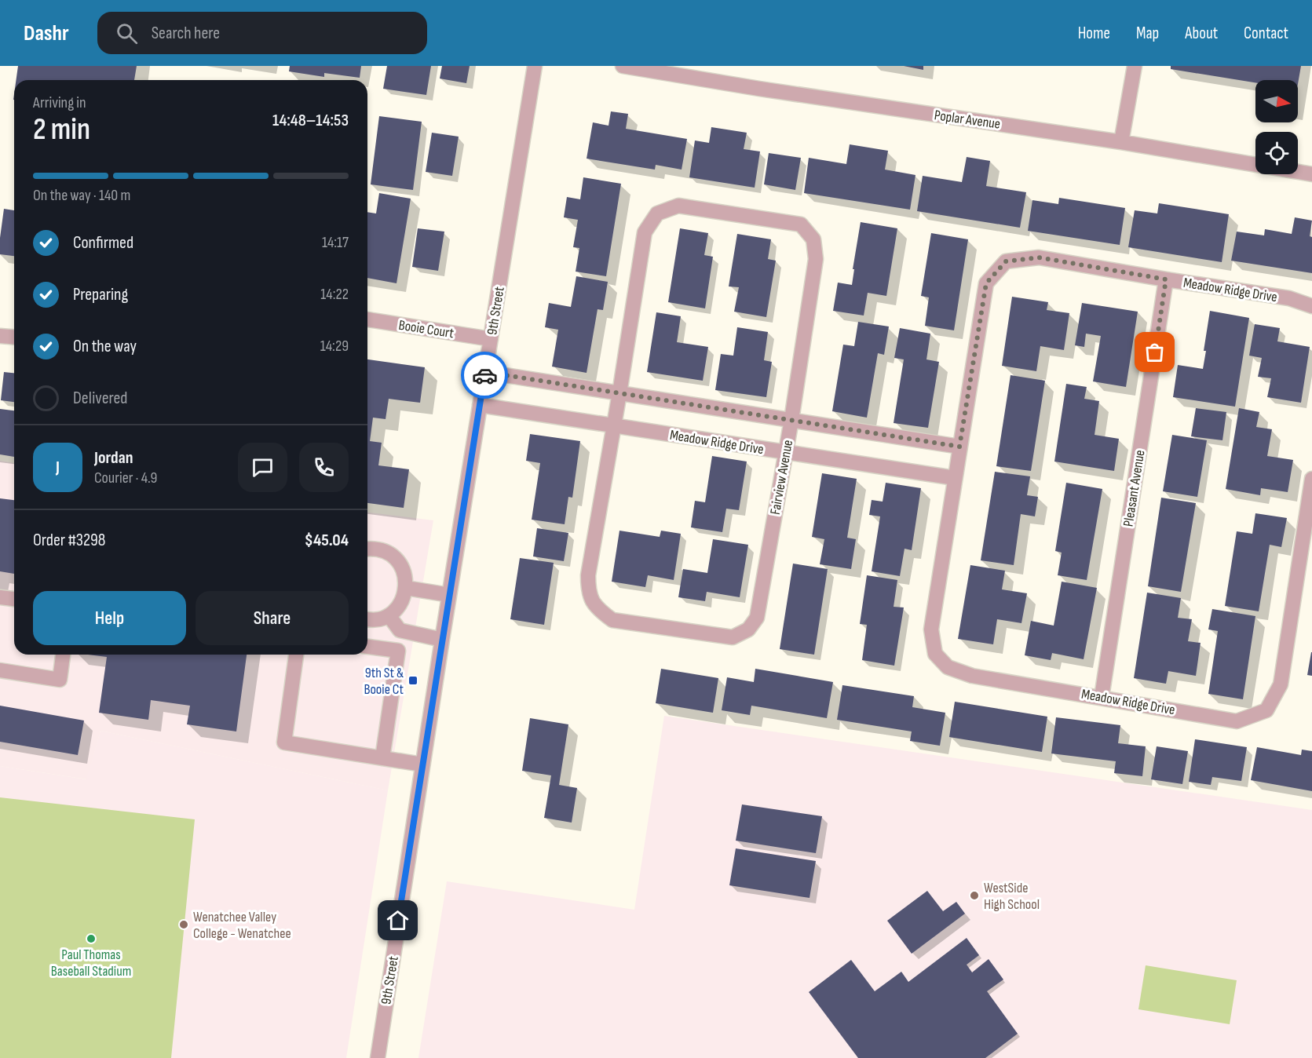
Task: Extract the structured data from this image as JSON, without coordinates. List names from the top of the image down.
{
  "streets": {
    "street": [
      "Poplar Avenue",
      "Meadow Ridge Drive",
      "9th Street",
      "Booie Court",
      "Fairview Avenue",
      "Pleasant Avenue"
    ]
  },
  "crossings": [
    ["Meadow Ridge Drive", "9th Street"],
    ["Meadow Ridge Drive", "Fairview Avenue"],
    ["Meadow Ridge Drive", "Pleasant Avenue"],
    ["9th Street", "Booie Court"]
  ],
  "places": {
    "transit": ["9th St & Booie Ct"],
    "other": ["WestSide High School", "Wenatchee Valley College - Wenatchee", "Paul Thomas Baseball Stadium"]
  },
  "north": "right",
  "page": {
    "header": "Dashr",
    "search": "Search here",
    "nav": [
      "Home",
      "Map",
      "About",
      "Contact"
    ],
    "heading": ["2 min", "Arriving in", "14:48–14:53"],
    "panel": [
      "Jordan",
      "Courier · 4.9",
      "Order #3298",
      "$45.04"
    ],
    "bar": "On the way · 140 m",
    "list": [
      ["Confirmed", "14:17"],
      ["Preparing", "14:22"],
      ["On the way", "14:29"],
      "Delivered"
    ],
    "round": "J",
    "buttons": ["Help", "Share"]
  }
}
